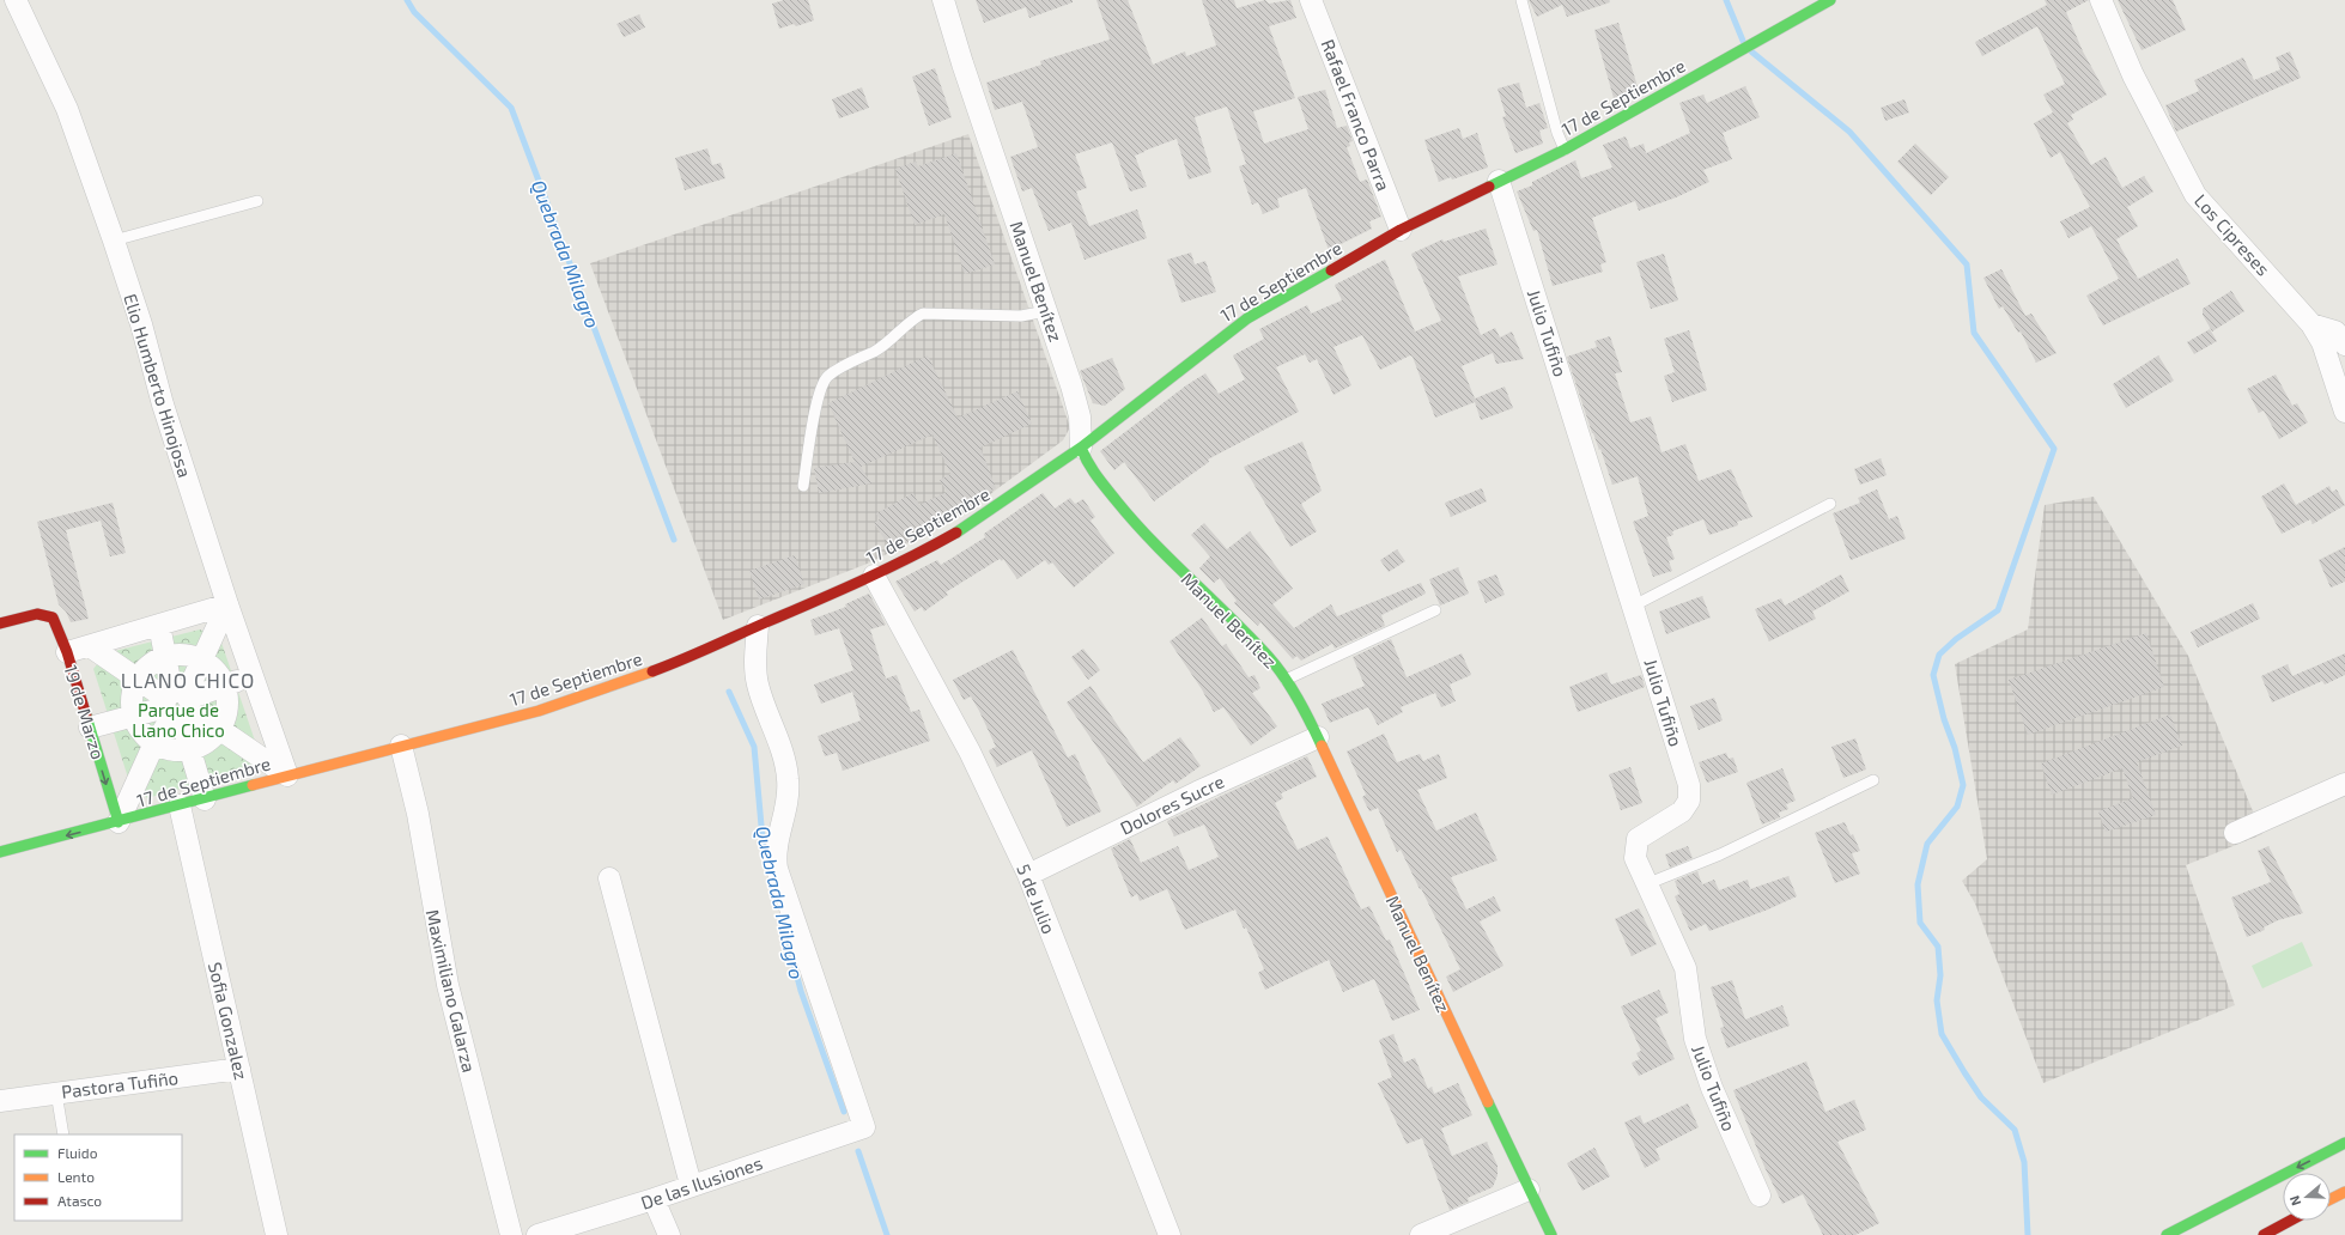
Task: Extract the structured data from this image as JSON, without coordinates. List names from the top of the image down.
{
  "streets": {
    "main road": ["17 de Septiembre", "Manuel Benítez", "19 de Marzo"],
    "street": [
      "Rafael Franco Parra",
      "Los Cipreses",
      "Julio Tufiño",
      "Elio Humberto Hinojosa",
      "Dolores Sucre",
      "5 de Julio",
      "Maximiliano Galarza",
      "Sofia Gonzalez",
      "Pastora Tufiño",
      "De las Ilusiones"
    ]
  },
  "crossings": [
    ["17 de Septiembre", "Rafael Franco Parra"],
    ["17 de Septiembre", "Manuel Benítez"],
    ["17 de Septiembre", "Julio Tufiño"],
    ["17 de Septiembre", "Elio Humberto Hinojosa"],
    ["17 de Septiembre", "19 de Marzo"],
    ["17 de Septiembre", "5 de Julio"],
    ["17 de Septiembre", "Maximiliano Galarza"],
    ["17 de Septiembre", "Sofia Gonzalez"],
    ["17 de Septiembre", "De las Ilusiones"],
    ["Manuel Benítez", "Dolores Sucre"],
    ["Elio Humberto Hinojosa", "19 de Marzo"],
    ["Dolores Sucre", "5 de Julio"],
    ["Sofia Gonzalez", "Pastora Tufiño"]
  ],
  "districts": ["LLANO CHICO"],
  "water": ["Quebrada Milagro"],
  "parks": ["Parque de Llano Chico"],
  "legend": ["Fluido", "Lento", "Atasco"],
  "north": "left"
}
